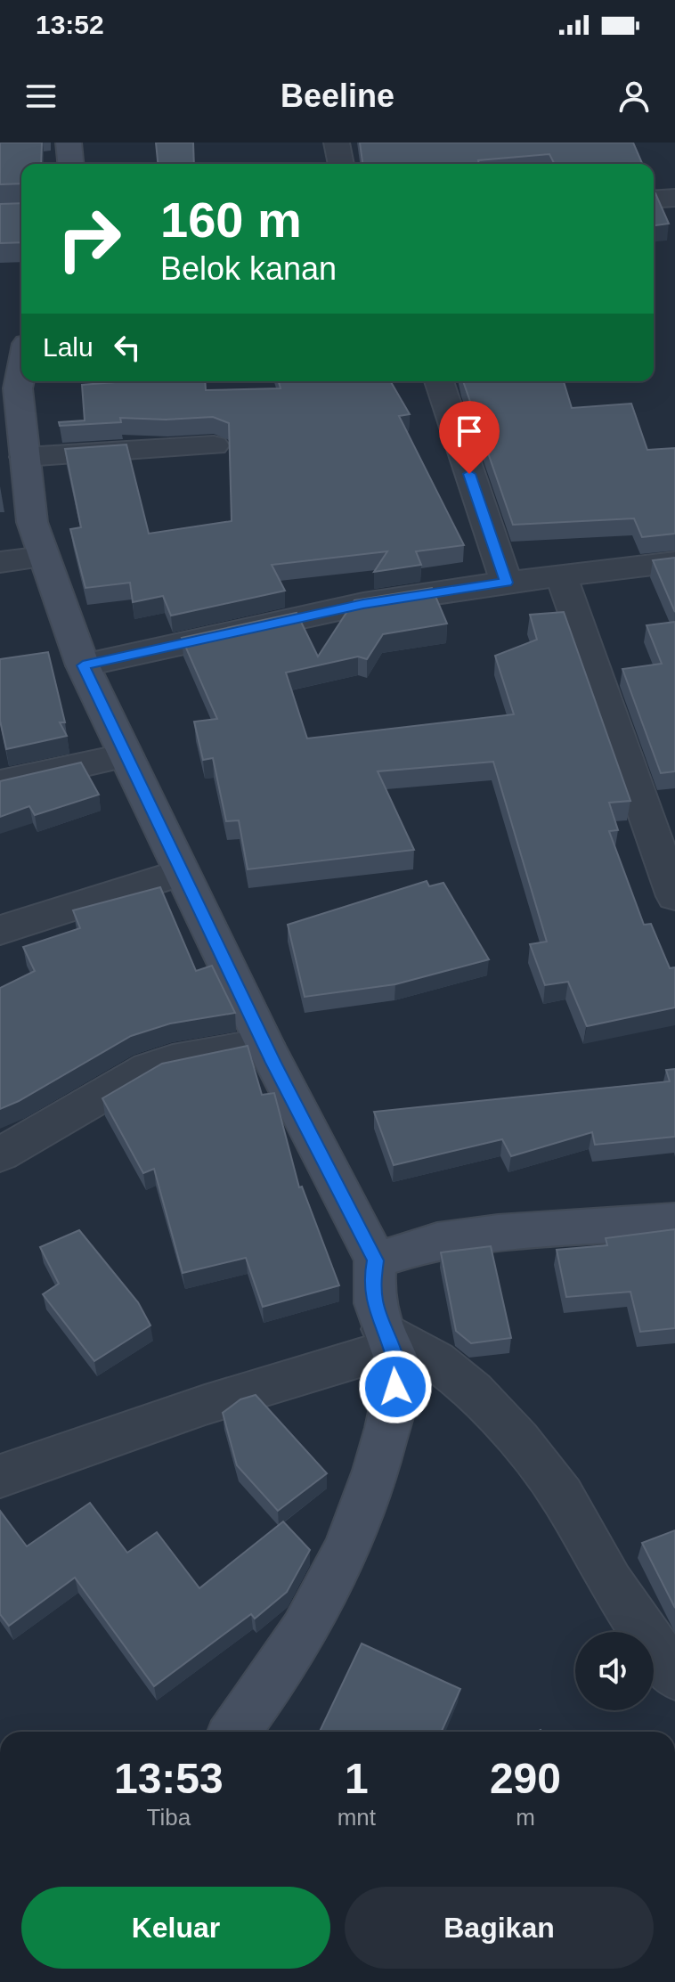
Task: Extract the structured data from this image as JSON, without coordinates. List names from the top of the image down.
{
  "page": {
    "status": "13:52",
    "header": "Beeline",
    "turn": ["160 m", "Belok kanan"],
    "then": "Lalu",
    "eta": [
      "13:53",
      "Tiba",
      "1",
      "mnt",
      "290",
      "m"
    ],
    "buttons": ["Keluar", "Bagikan"]
  }
}
